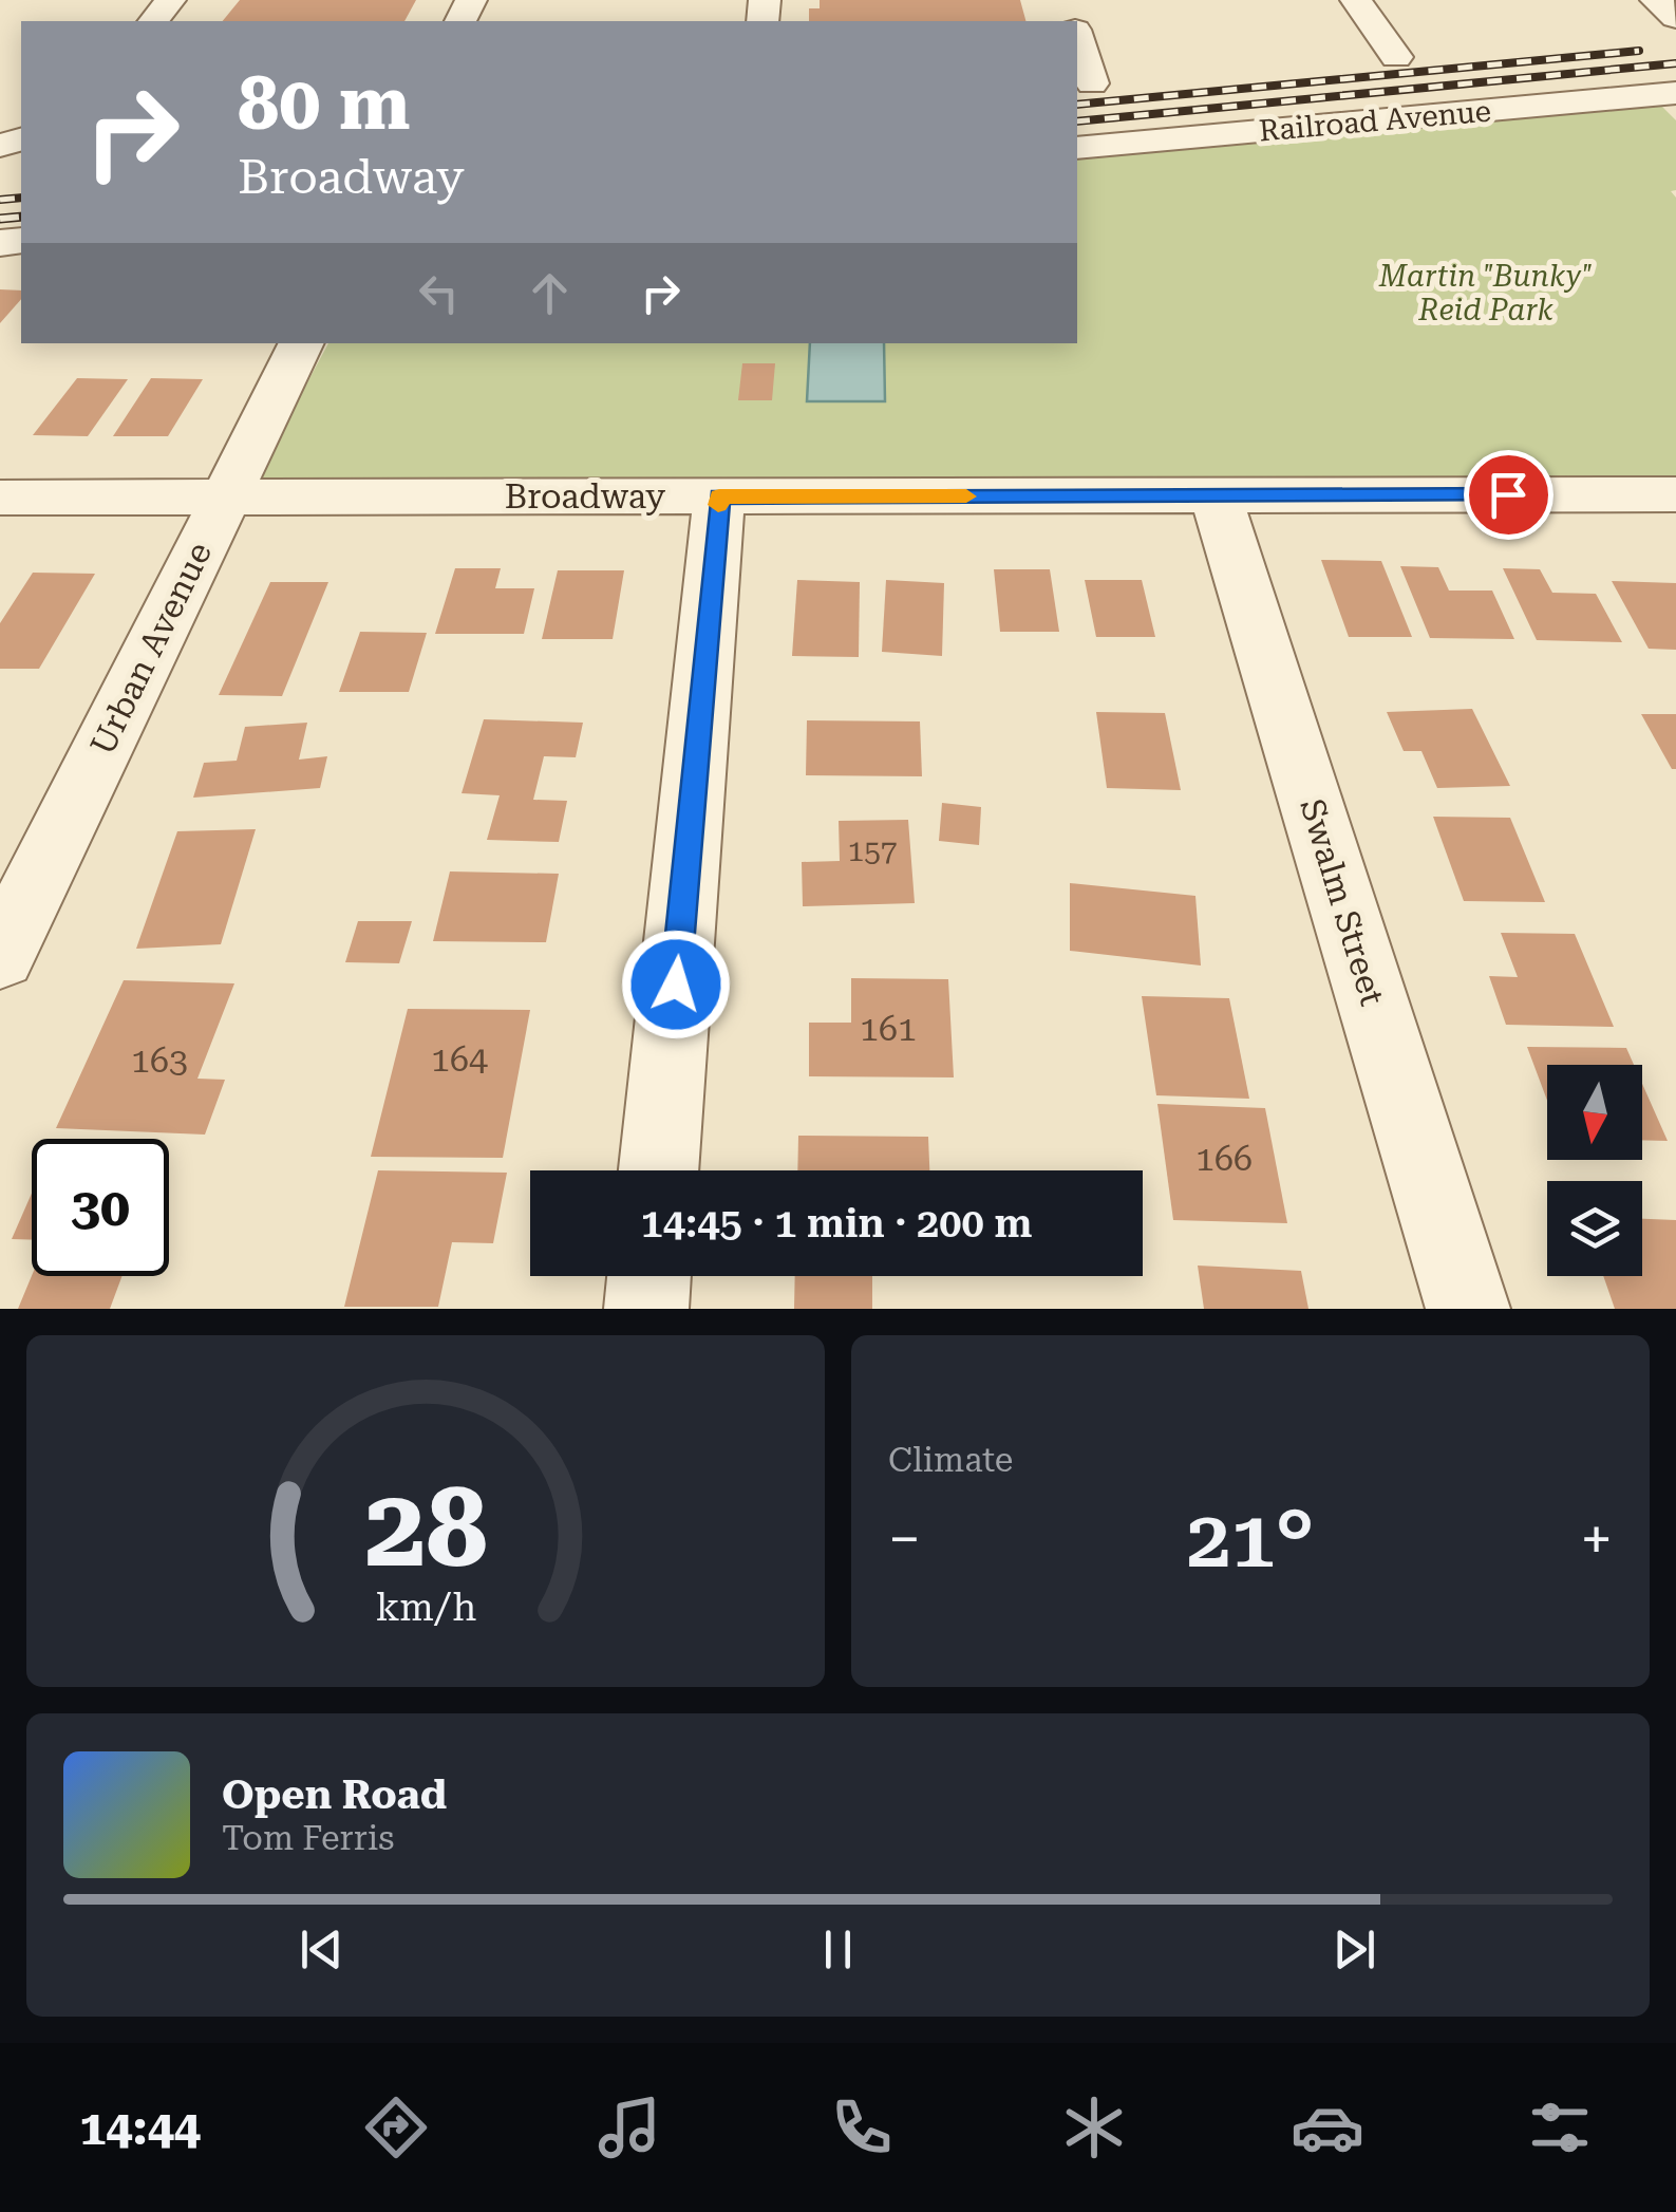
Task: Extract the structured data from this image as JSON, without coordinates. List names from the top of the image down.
{
  "streets": {
    "street": [
      "Railroad Avenue",
      "Broadway",
      "Urban Avenue",
      "Swalm Street"
    ]
  },
  "crossings": [
    ["Broadway", "Urban Avenue"],
    ["Broadway", "Swalm Street"]
  ],
  "parks": ["Martin \"Bunky\" Reid Park"],
  "house_numbers": [
    "157",
    "161",
    "164",
    "163",
    "166"
  ],
  "north": "bottom",
  "page": {
    "turn": ["80 m", "Broadway"],
    "limit": "30",
    "trip": "14:45 · 1 min · 200 m",
    "tile": "Climate",
    "heat": ["−", "21°", "+"],
    "song": ["Open Road", "Tom Ferris"],
    "tabs": "14:44",
    "gauge": ["28", "km/h"]
  }
}
